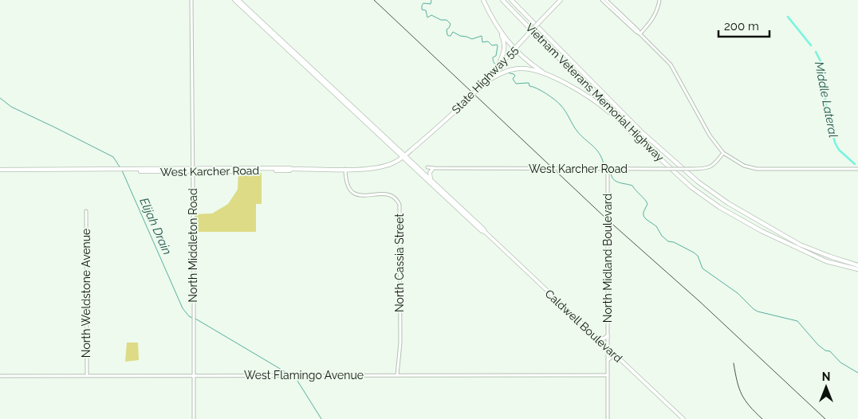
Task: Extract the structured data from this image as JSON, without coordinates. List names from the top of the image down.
{
  "streets": {
    "highway": ["State Highway 55", "Vietnam Veterans Memorial Highway", "West Karcher Road"],
    "main road": ["Caldwell Boulevard"],
    "street": [
      "North Middleton Road",
      "North Midland Boulevard",
      "North Cassia Street",
      "North Weldstone Avenue",
      "West Flamingo Avenue"
    ]
  },
  "crossings": [
    ["State Highway 55", "West Karcher Road"],
    ["State Highway 55", "Caldwell Boulevard"],
    ["West Karcher Road", "North Middleton Road"],
    ["West Karcher Road", "North Midland Boulevard"],
    ["West Karcher Road", "North Cassia Street"],
    ["West Karcher Road", "Caldwell Boulevard"],
    ["North Middleton Road", "West Flamingo Avenue"],
    ["North Midland Boulevard", "Caldwell Boulevard"],
    ["North Midland Boulevard", "West Flamingo Avenue"],
    ["North Cassia Street", "West Flamingo Avenue"],
    ["North Weldstone Avenue", "West Flamingo Avenue"]
  ],
  "water": ["Middle Lateral", "Elijah Drain"],
  "scale_bar": "200 m",
  "north": "top"
}
